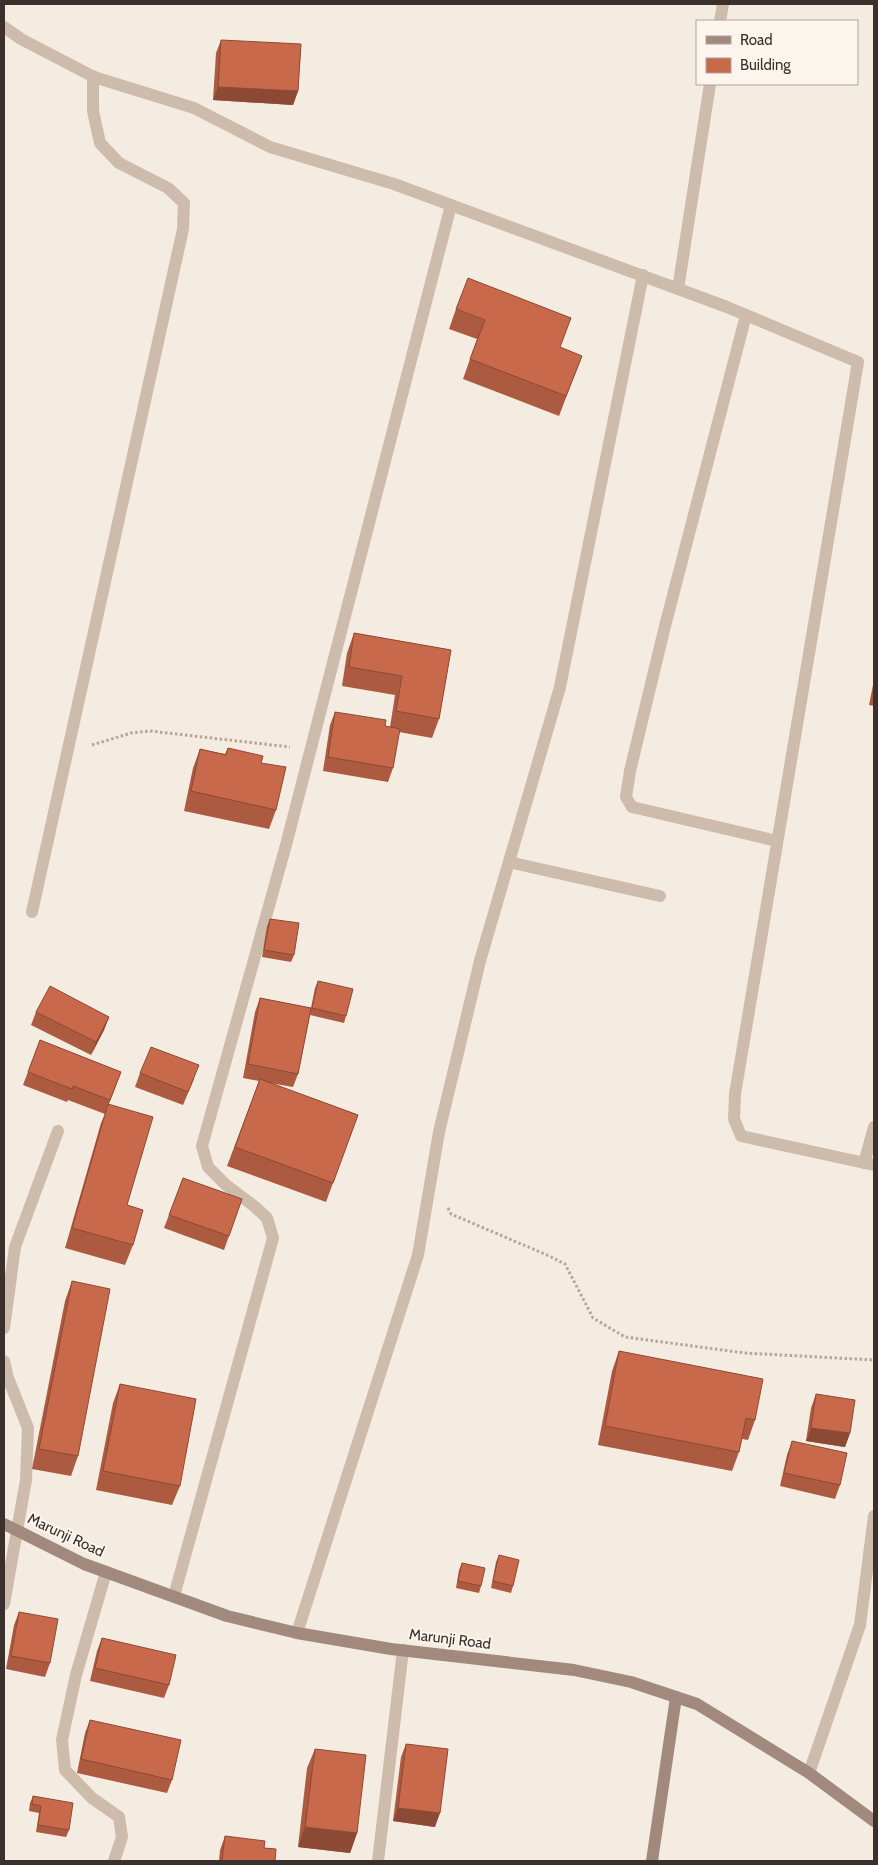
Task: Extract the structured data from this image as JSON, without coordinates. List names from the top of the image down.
{
  "streets": {
    "street": ["Marunji Road"]
  },
  "legend": ["Road", "Building"]
}
